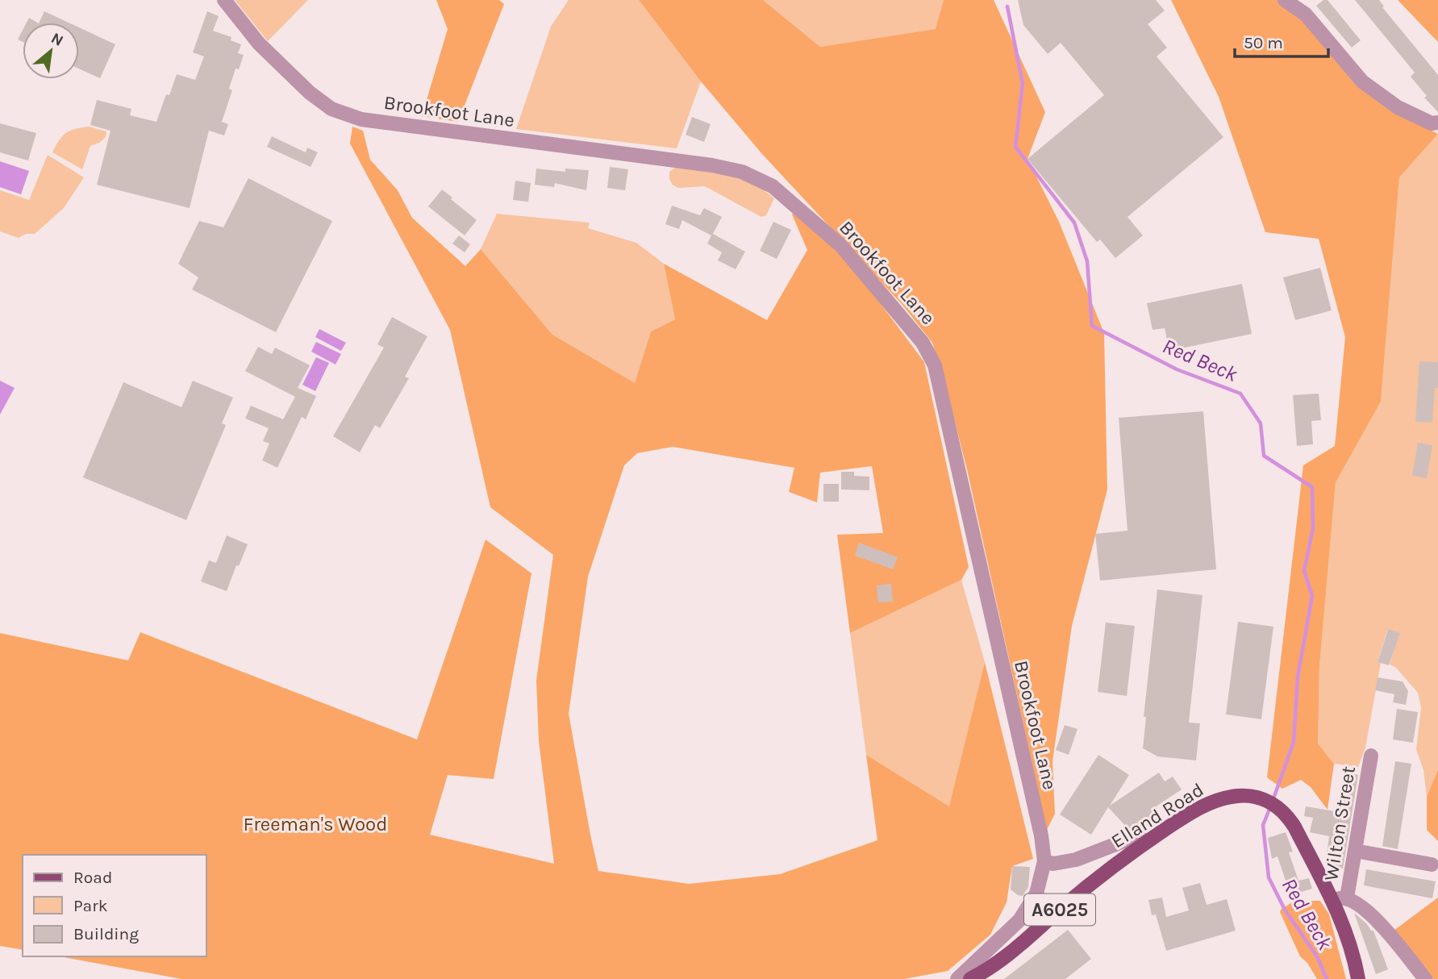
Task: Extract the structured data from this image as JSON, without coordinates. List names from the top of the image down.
{
  "streets": {
    "main road": ["Elland Road", "A6025"],
    "street": ["Brookfoot Lane", "Wilton Street"]
  },
  "water": ["Red Beck"],
  "parks": ["Freeman's Wood"],
  "legend": ["Road", "Park", "Building"],
  "scale_bar": "50 m",
  "north": "top right"
}
